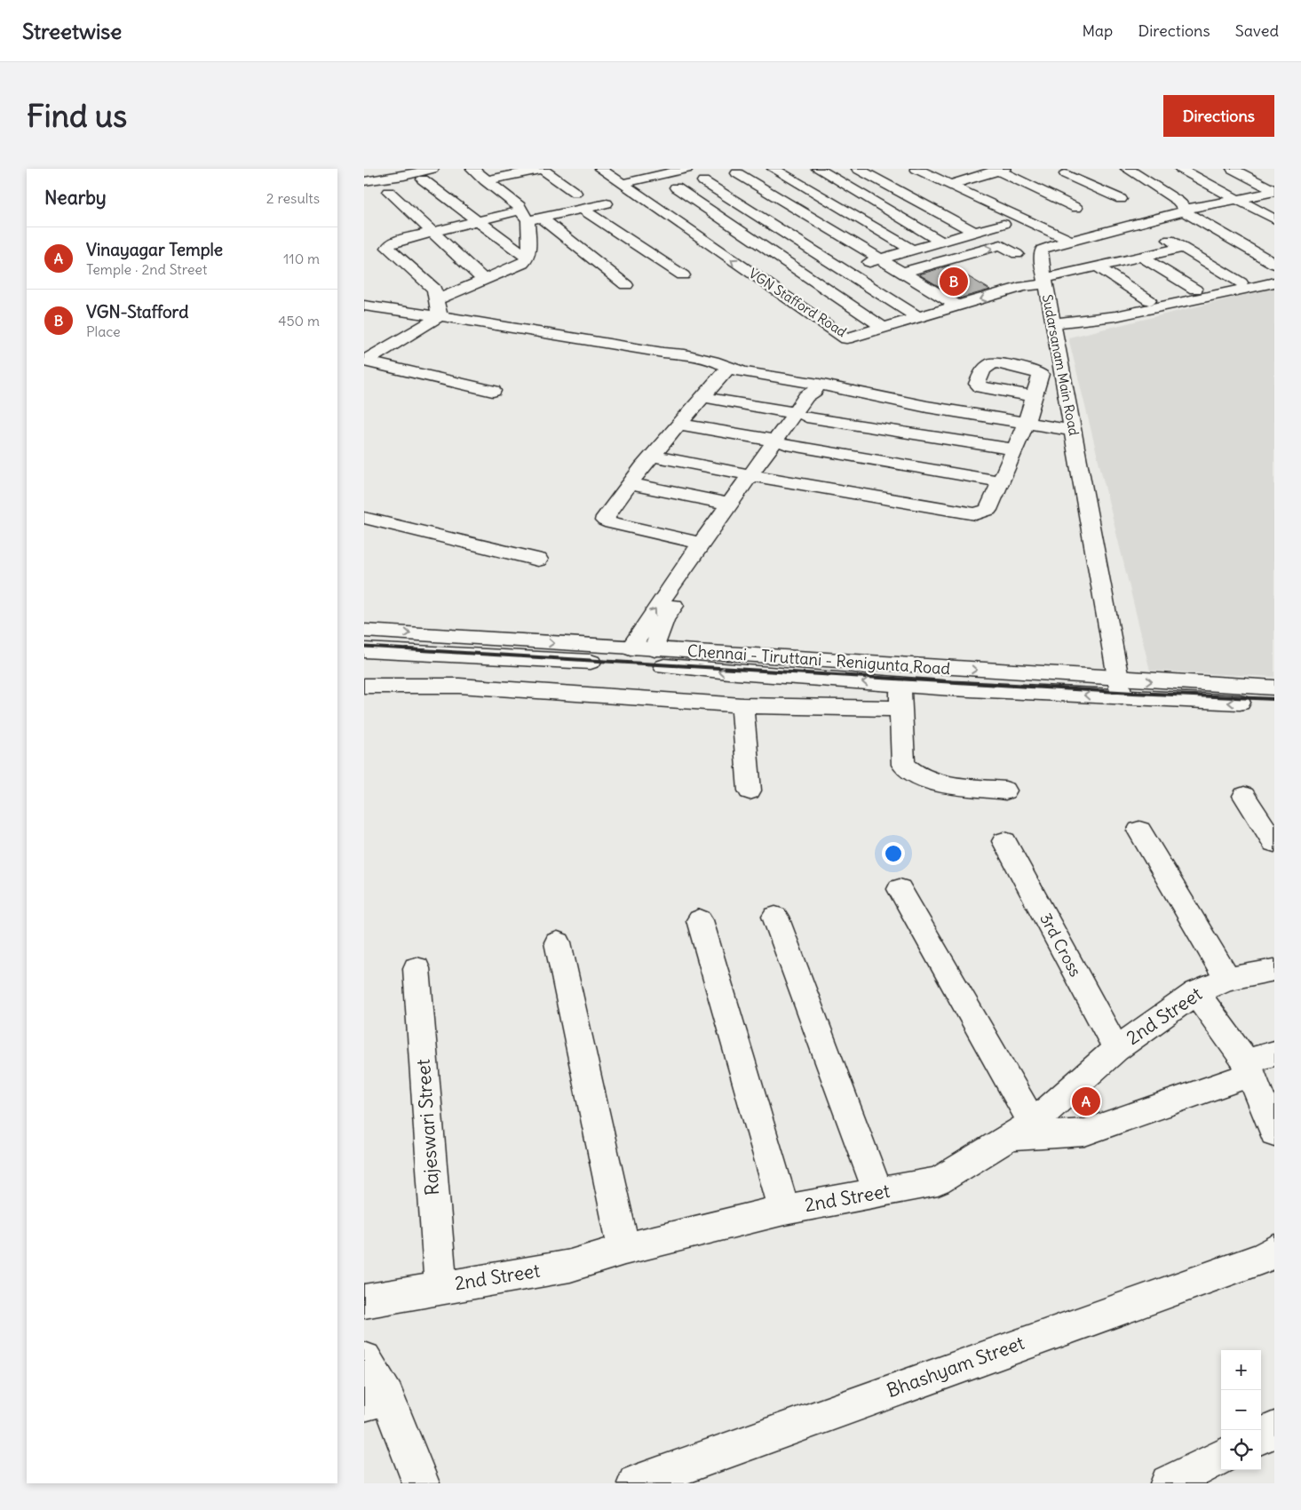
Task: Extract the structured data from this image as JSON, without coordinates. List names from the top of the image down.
{
  "streets": {
    "main road": [
      "VGN Stafford Road",
      "Sudarsanam Main Road",
      "Chennai - Tiruttani - Renigunta Road",
      "3rd Cross",
      "2nd Street",
      "Rajeswari Street",
      "Bhashyam Street"
    ]
  },
  "crossings": [
    ["VGN Stafford Road", "Sudarsanam Main Road"],
    ["Sudarsanam Main Road", "Chennai - Tiruttani - Renigunta Road"],
    ["3rd Cross", "2nd Street"],
    ["2nd Street", "Rajeswari Street"]
  ],
  "page": {
    "header": "Streetwise",
    "nav": ["Map", "Directions", "Saved"],
    "buttons": "Directions",
    "title": "Find us",
    "heading": ["Nearby", "2 results"],
    "list": [
      {
        "mark": "A",
        "name": "Vinayagar Temple",
        "note": "Temple · 2nd Street",
        "value": "110 m"
      },
      {
        "mark": "B",
        "name": "VGN-Stafford",
        "note": "Place",
        "value": "450 m"
      }
    ],
    "pins": ["B", "A"],
    "map_buttons": ["+", "−"]
  }
}
